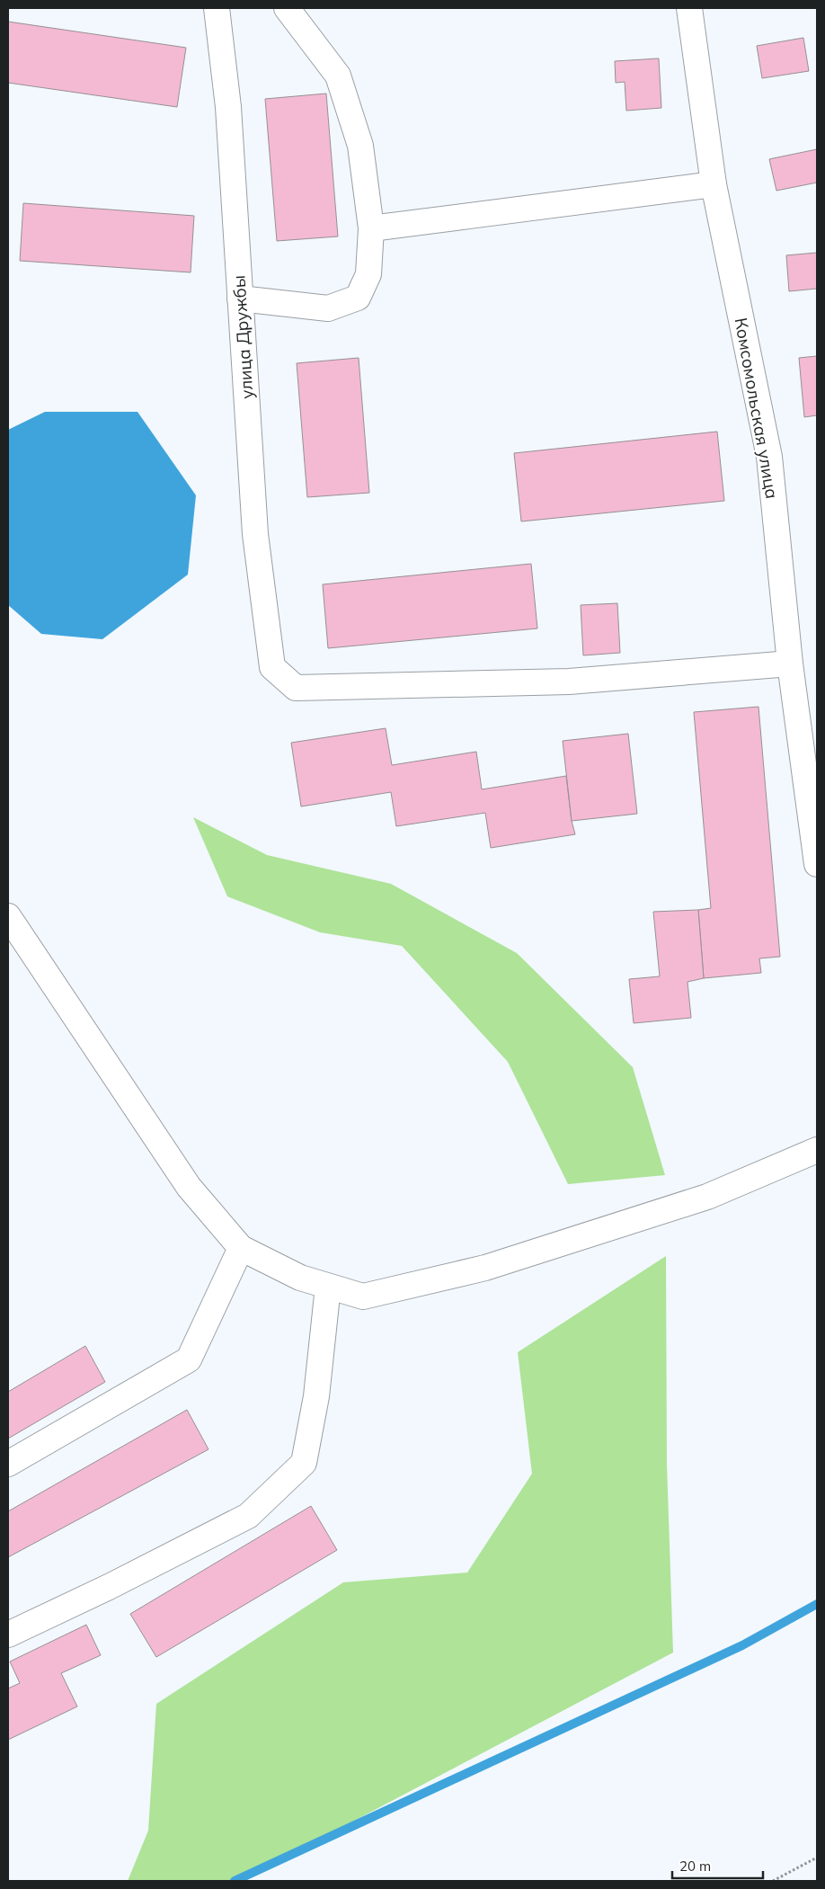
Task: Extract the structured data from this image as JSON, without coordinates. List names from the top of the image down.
{
  "streets": {
    "street": ["улица Дружбы", "Комсомольская улица"]
  },
  "crossings": [
    ["улица Дружбы", "Комсомольская улица"]
  ],
  "scale_bar": "20 m"
}
